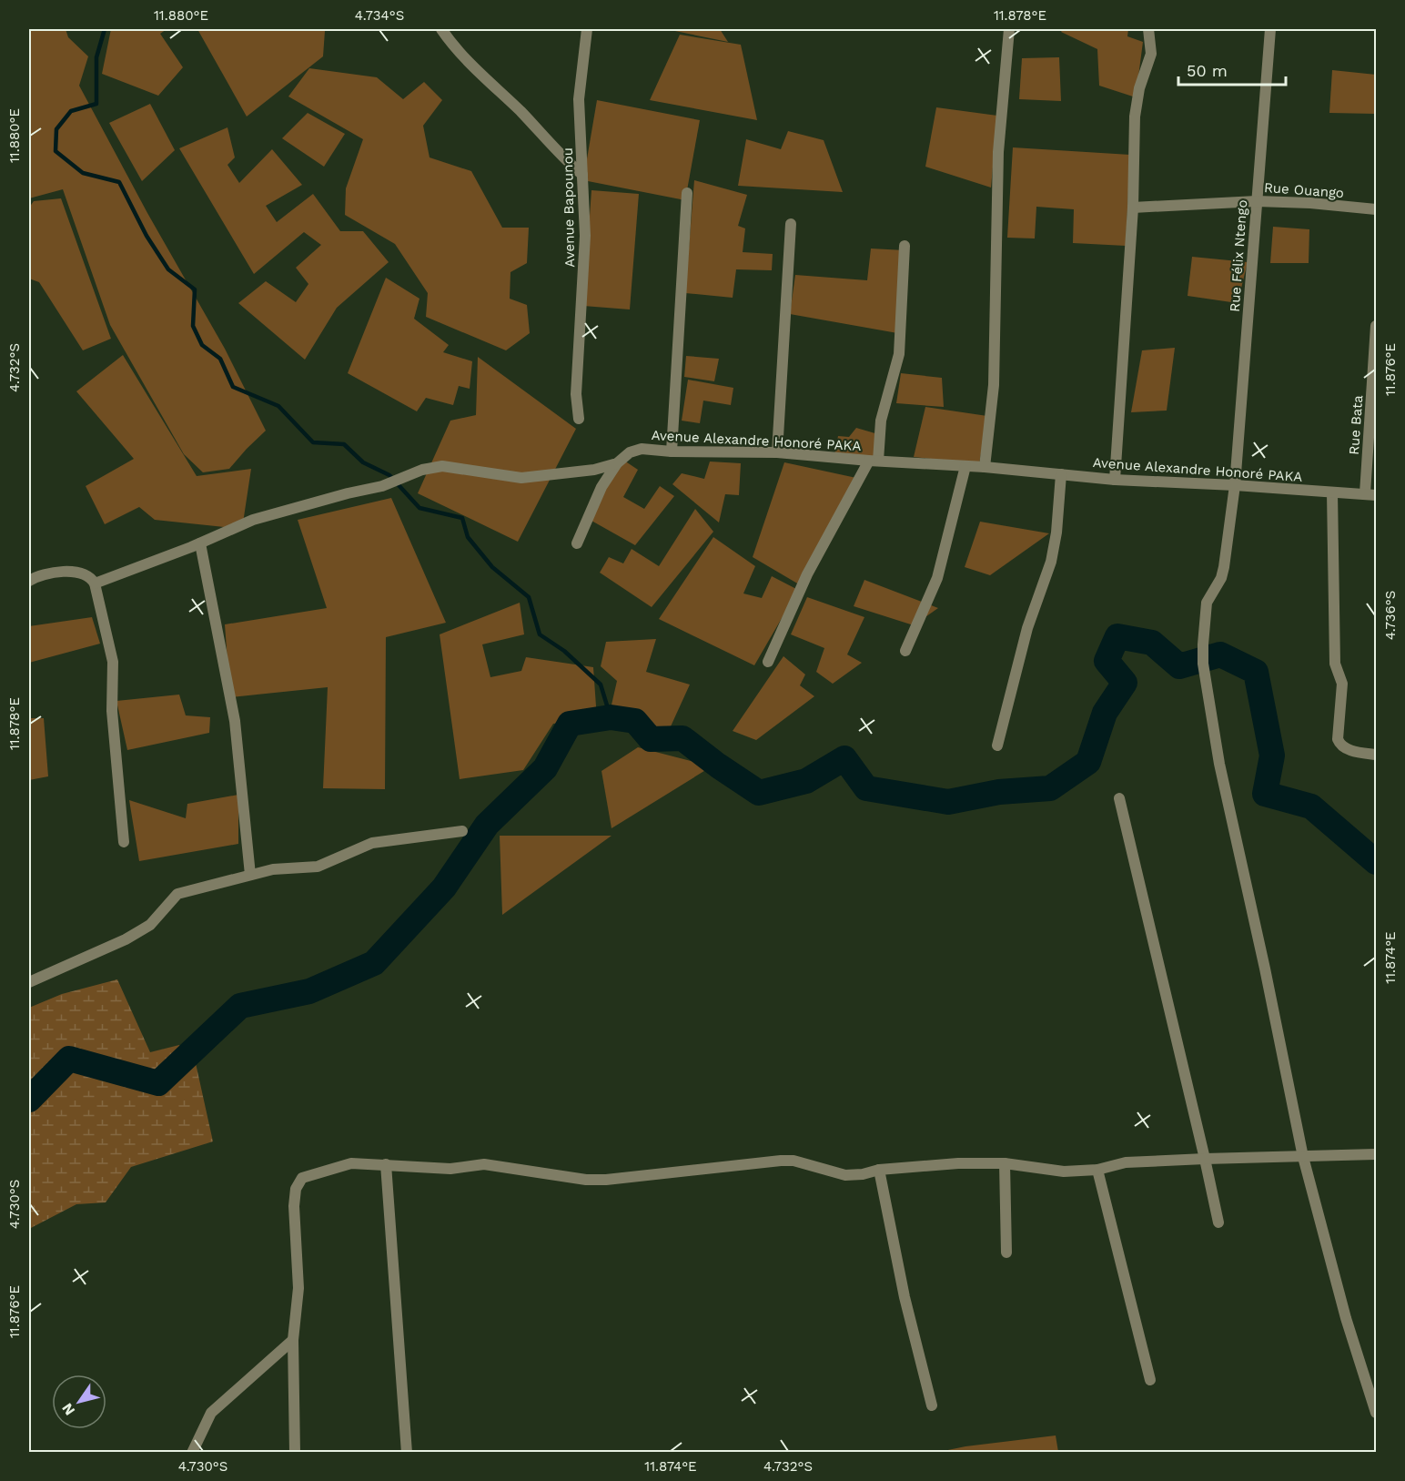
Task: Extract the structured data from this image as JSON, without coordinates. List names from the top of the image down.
{
  "streets": {
    "street": [
      "Rue Ouango",
      "Avenue Bapounou",
      "Rue Félix Ntengo",
      "Rue Bata",
      "Avenue Alexandre Honoré PAKA"
    ]
  },
  "crossings": [
    ["Rue Ouango", "Rue Félix Ntengo"],
    ["Rue Félix Ntengo", "Avenue Alexandre Honoré PAKA"],
    ["Rue Bata", "Avenue Alexandre Honoré PAKA"]
  ],
  "scale_bar": "50 m",
  "north": "bottom left",
  "coordinates": [
    "11.880°E",
    "4.734°S",
    "11.878°E",
    "4.732°S",
    "11.876°E",
    "4.736°S",
    "11.874°E",
    "4.730°S"
  ]
}
